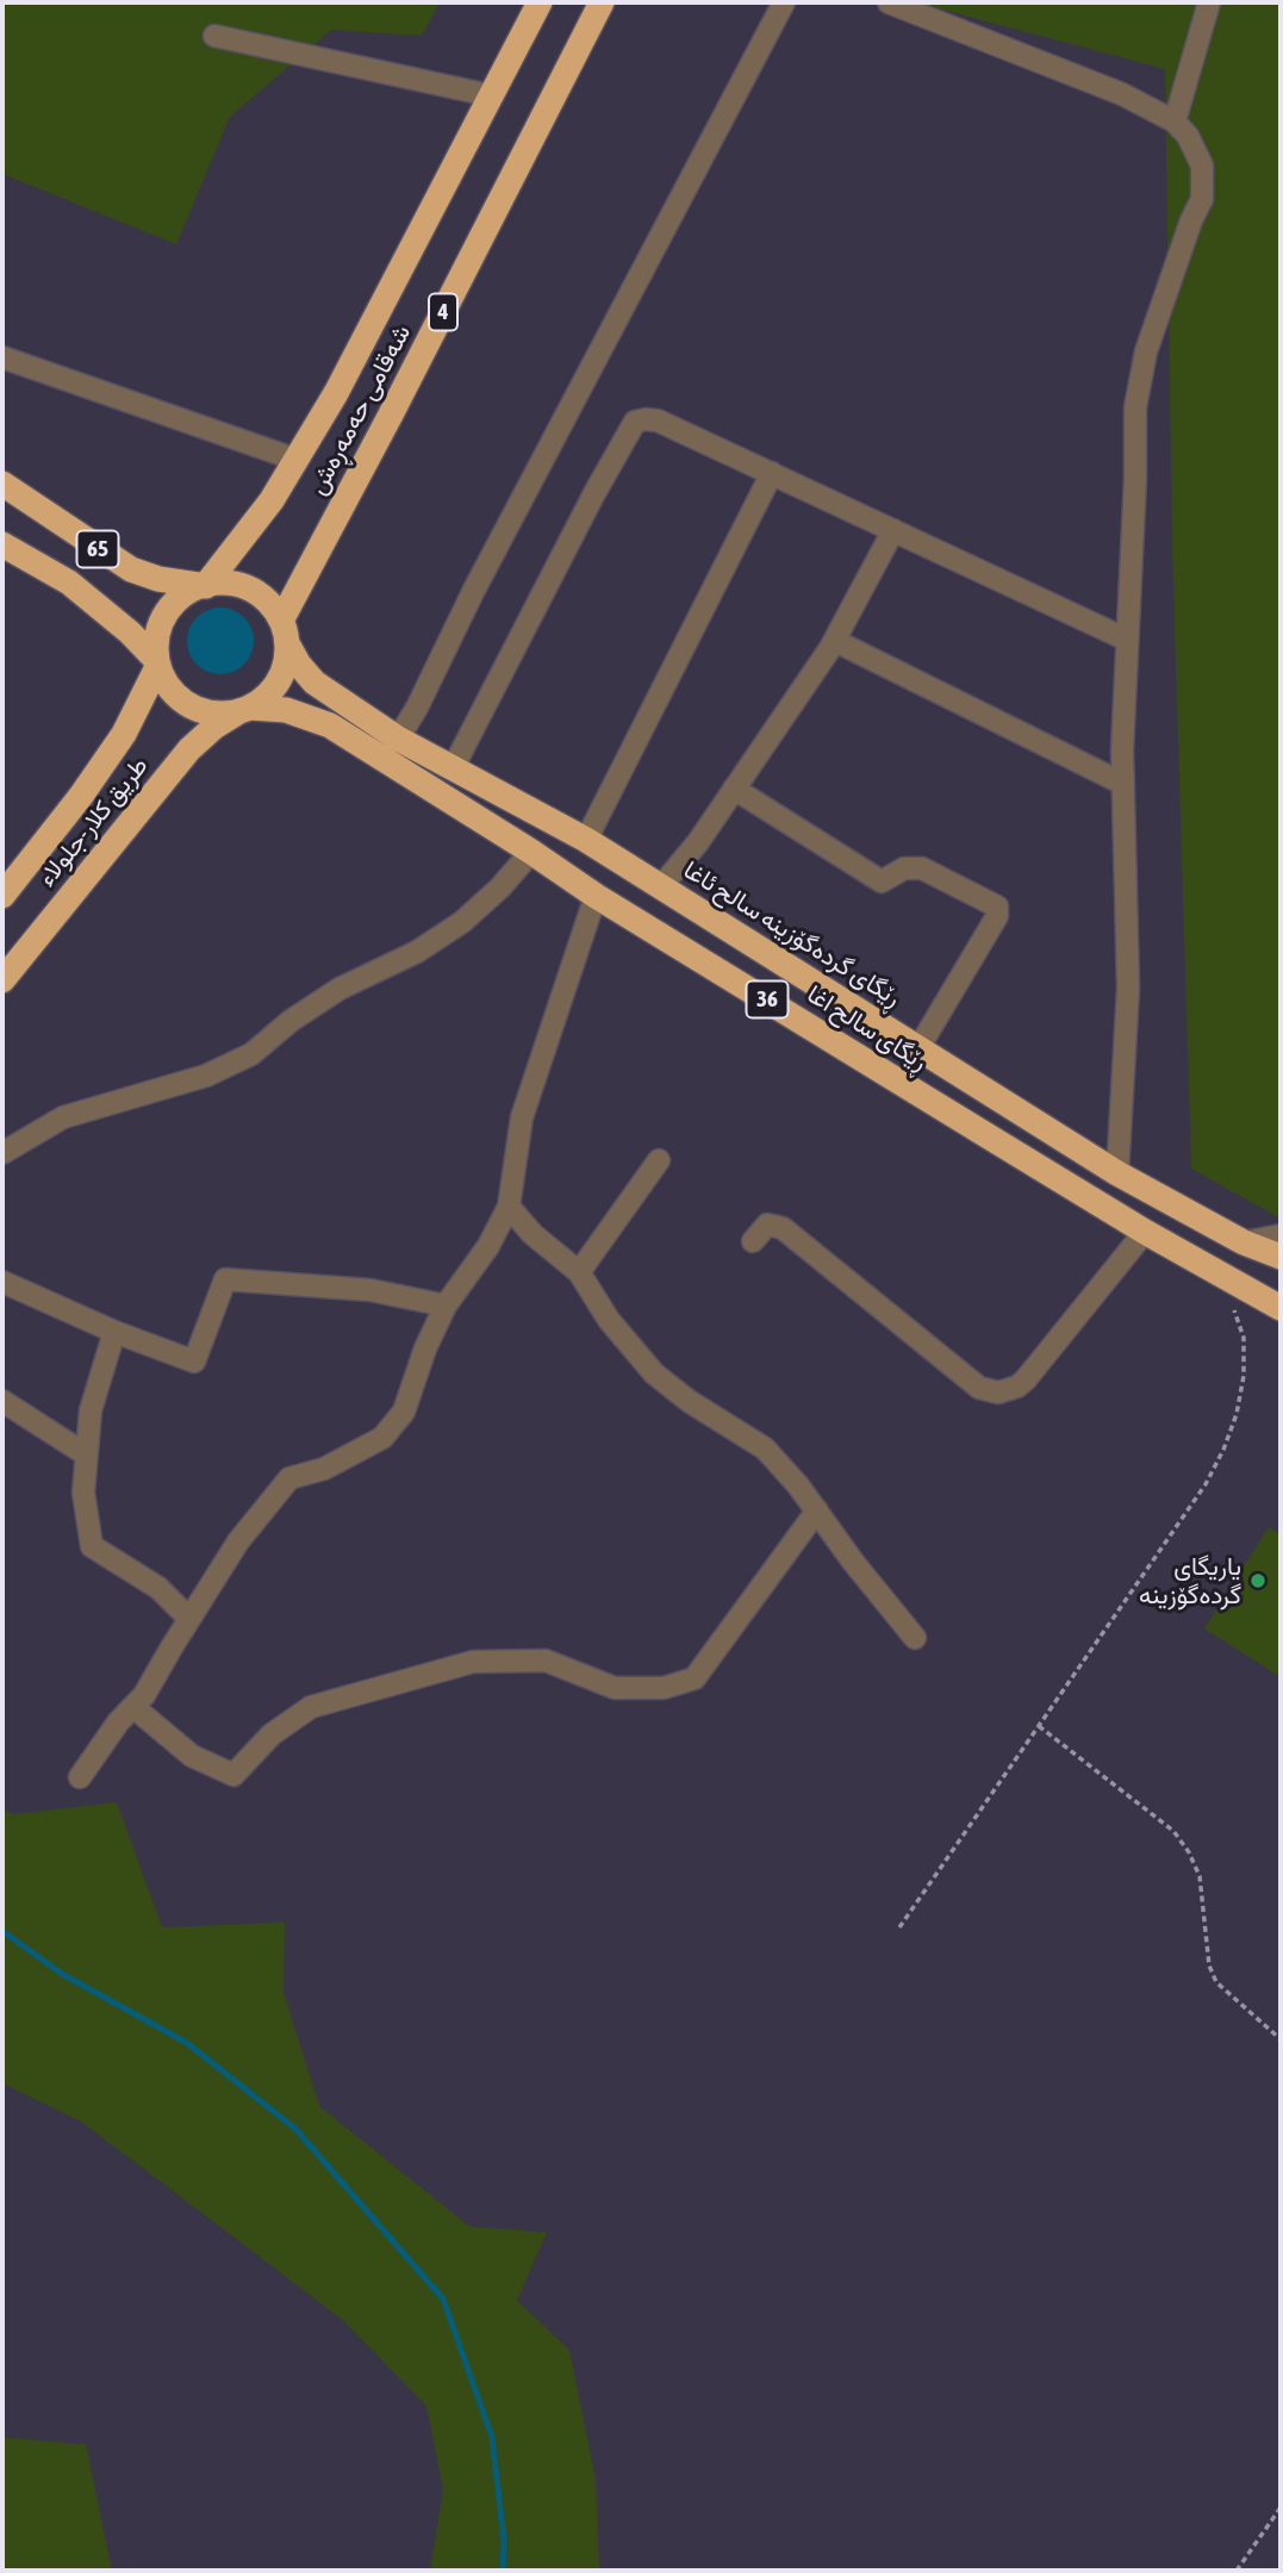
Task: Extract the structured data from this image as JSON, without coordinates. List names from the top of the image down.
{
  "streets": {
    "highway": [
      "4",
      "شەقامی حەمەڕەش",
      "65",
      "طريق كلار-جلولاء",
      "ڕێگای گردەگۆزینە سالح ئاغا",
      "36",
      "ڕێگای سالح اغا"
    ]
  },
  "crossings": [
    ["4", "شەقامی حەمەڕەش"],
    ["4", "65"],
    ["4", "طريق كلار-جلولاء"],
    ["4", "ڕێگای گردەگۆزینە سالح ئاغا"],
    ["4", "ڕێگای سالح اغا"],
    ["شەقامی حەمەڕەش", "65"],
    ["شەقامی حەمەڕەش", "طريق كلار-جلولاء"],
    ["شەقامی حەمەڕەش", "ڕێگای گردەگۆزینە سالح ئاغا"],
    ["شەقامی حەمەڕەش", "ڕێگای سالح اغا"],
    ["65", "طريق كلار-جلولاء"],
    ["65", "ڕێگای گردەگۆزینە سالح ئاغا"],
    ["65", "ڕێگای سالح اغا"],
    ["طريق كلار-جلولاء", "ڕێگای گردەگۆزینە سالح ئاغا"],
    ["طريق كلار-جلولاء", "ڕێگای سالح اغا"],
    ["ڕێگای گردەگۆزینە سالح ئاغا", "ڕێگای سالح اغا"]
  ],
  "places": ["یاریگای گردەگۆزینە"]
}
